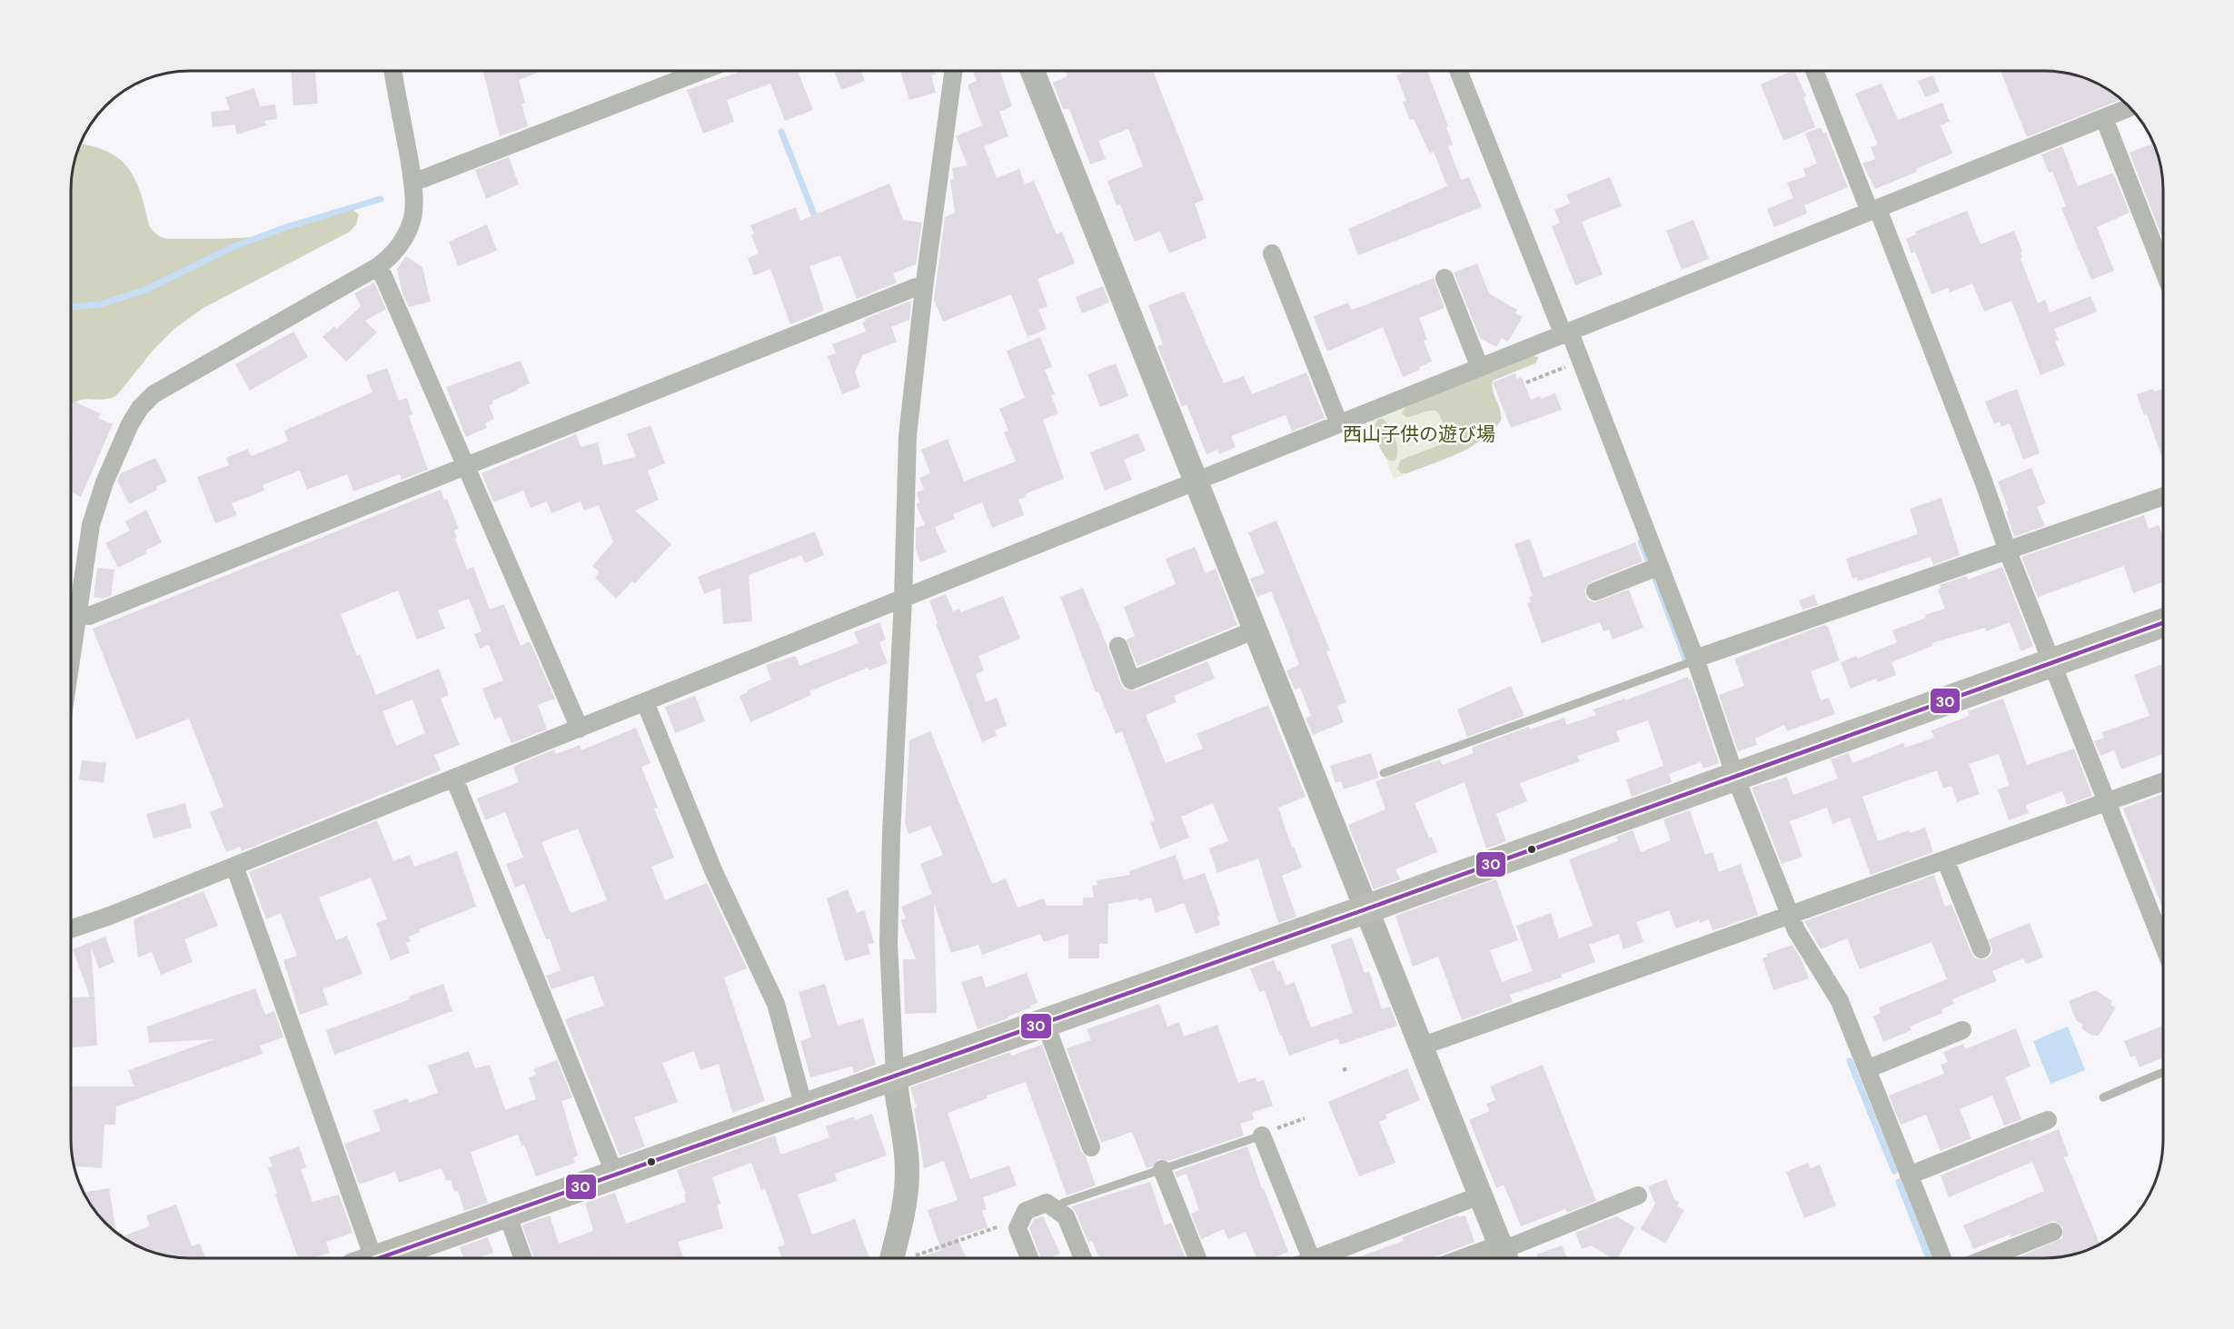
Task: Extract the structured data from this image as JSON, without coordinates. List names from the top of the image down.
{
  "parks": ["西山子供の遊び場"],
  "lines": ["transit line 30"]
}
